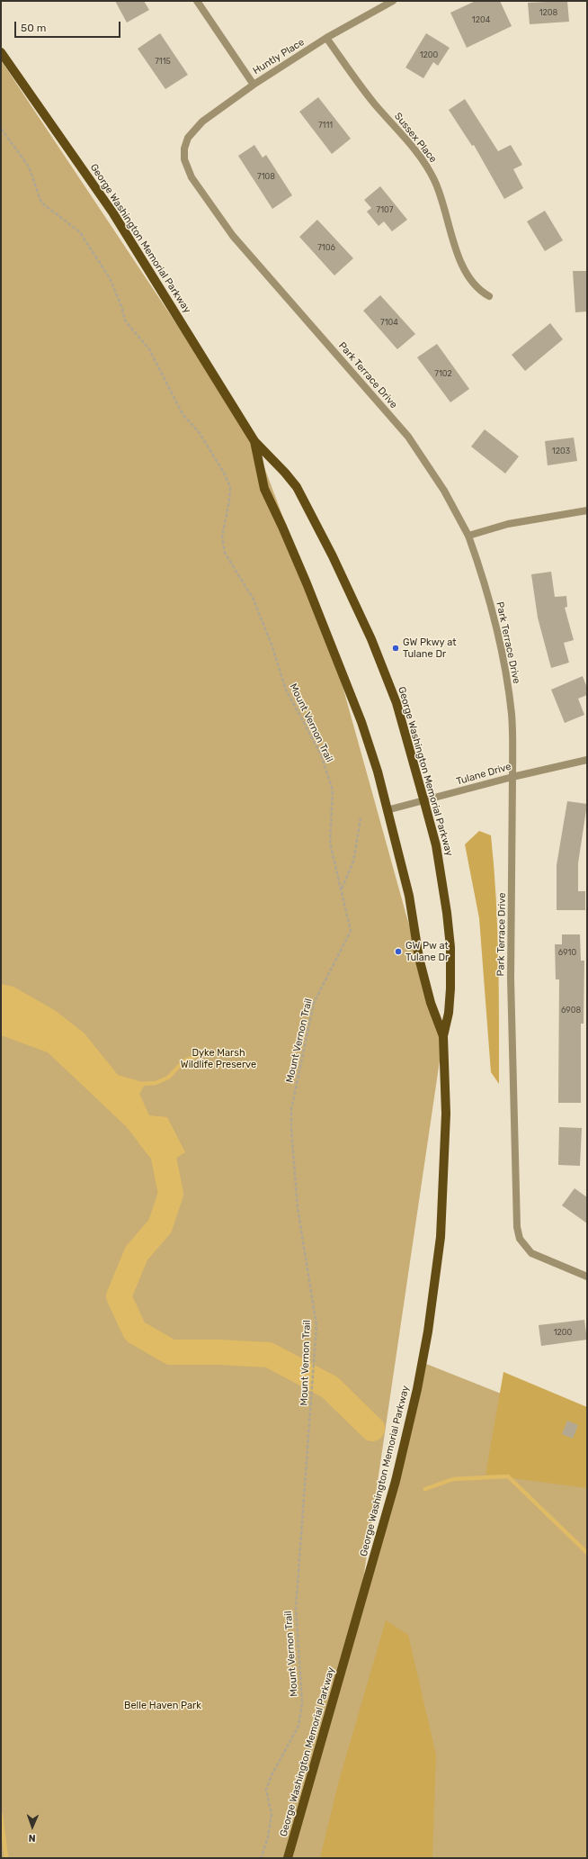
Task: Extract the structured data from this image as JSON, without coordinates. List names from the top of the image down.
{
  "streets": {
    "main road": ["George Washington Memorial Parkway"],
    "street": [
      "Huntly Place",
      "Sussex Place",
      "Park Terrace Drive",
      "Tulane Drive"
    ],
    "path": ["Mount Vernon Trail"]
  },
  "crossings": [
    ["Huntly Place", "Sussex Place"],
    ["Huntly Place", "Park Terrace Drive"],
    ["George Washington Memorial Parkway", "Tulane Drive"],
    ["Park Terrace Drive", "Tulane Drive"]
  ],
  "parks": ["Dyke Marsh Wildlife Preserve", "Belle Haven Park"],
  "places": ["GW Pkwy at Tulane Dr", "GW Pw at Tulane Dr"],
  "house_numbers": [
    "1208",
    "1204",
    "1200",
    "7115",
    "7111",
    "7108",
    "7107",
    "7106",
    "7104",
    "7102",
    "1203",
    "6910",
    "6908",
    "1200"
  ],
  "scale_bar": "50 m",
  "north": "bottom"
}
